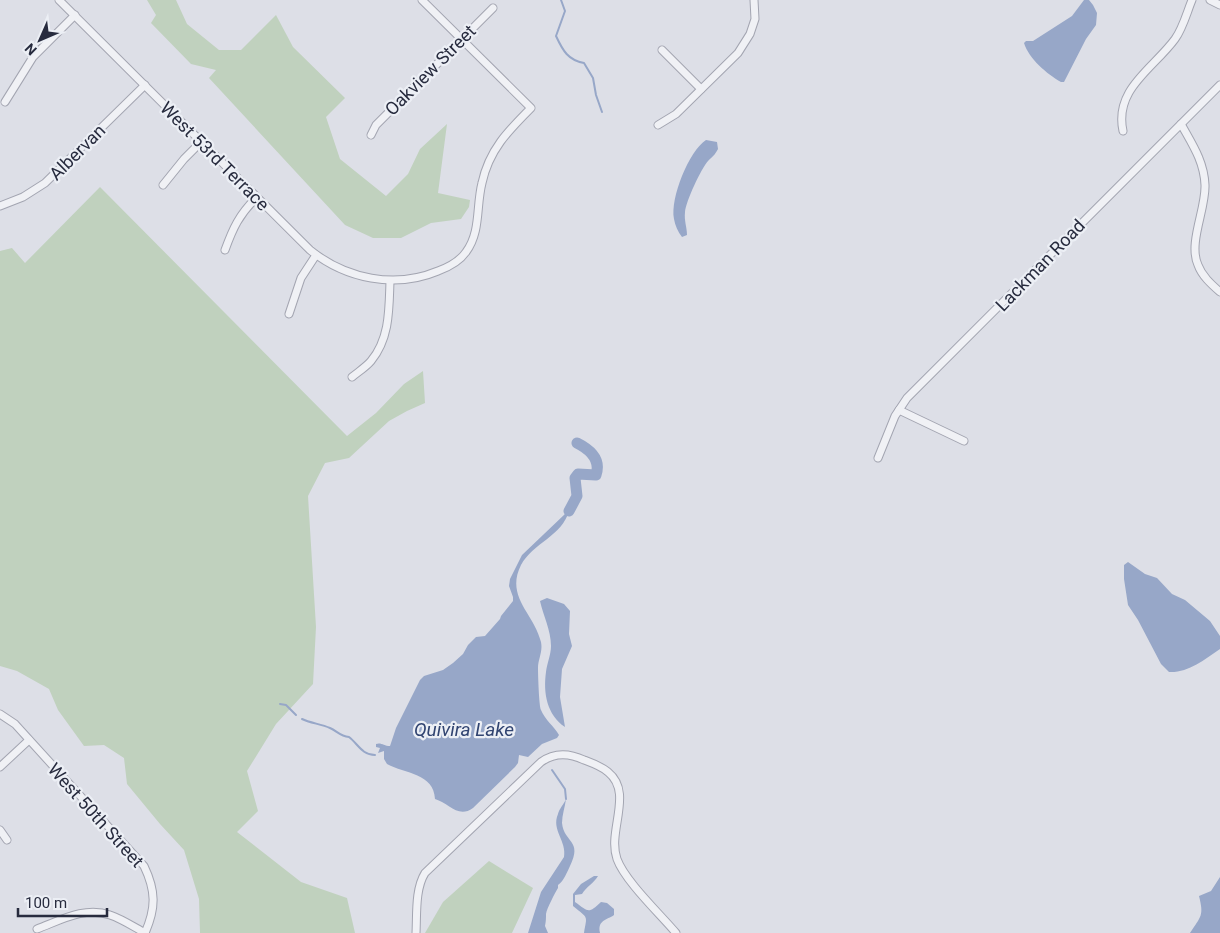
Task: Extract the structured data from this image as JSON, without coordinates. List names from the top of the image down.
{
  "streets": {
    "street": [
      "Oakview Street",
      "Albervan",
      "West 53rd Terrace",
      "Lackman Road",
      "West 50th Street"
    ]
  },
  "crossings": [
    ["Oakview Street", "West 53rd Terrace"],
    ["Albervan", "West 53rd Terrace"]
  ],
  "water": ["Quivira Lake"],
  "scale_bar": "100 m",
  "north": "bottom left"
}
